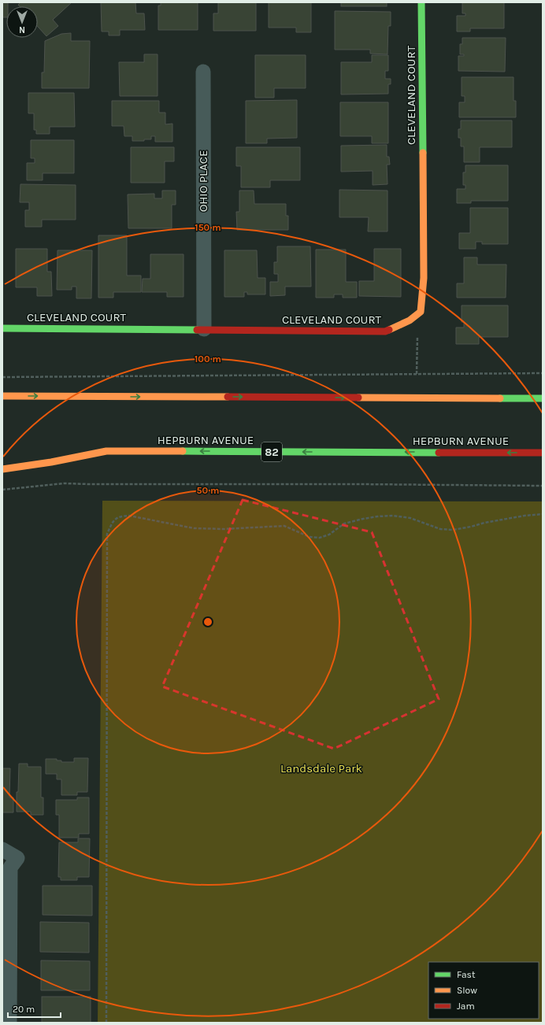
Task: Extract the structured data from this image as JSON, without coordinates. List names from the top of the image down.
{
  "streets": {
    "main road": ["CLEVELAND COURT", "HEPBURN AVENUE", "82"],
    "street": ["OHIO PLACE"]
  },
  "crossings": [
    ["CLEVELAND COURT", "OHIO PLACE"]
  ],
  "parks": ["Landsdale Park"],
  "legend": ["Fast", "Slow", "Jam"],
  "scale_bar": "20 m",
  "north": "bottom",
  "rings": ["150 m", "100 m", "50 m"]
}
